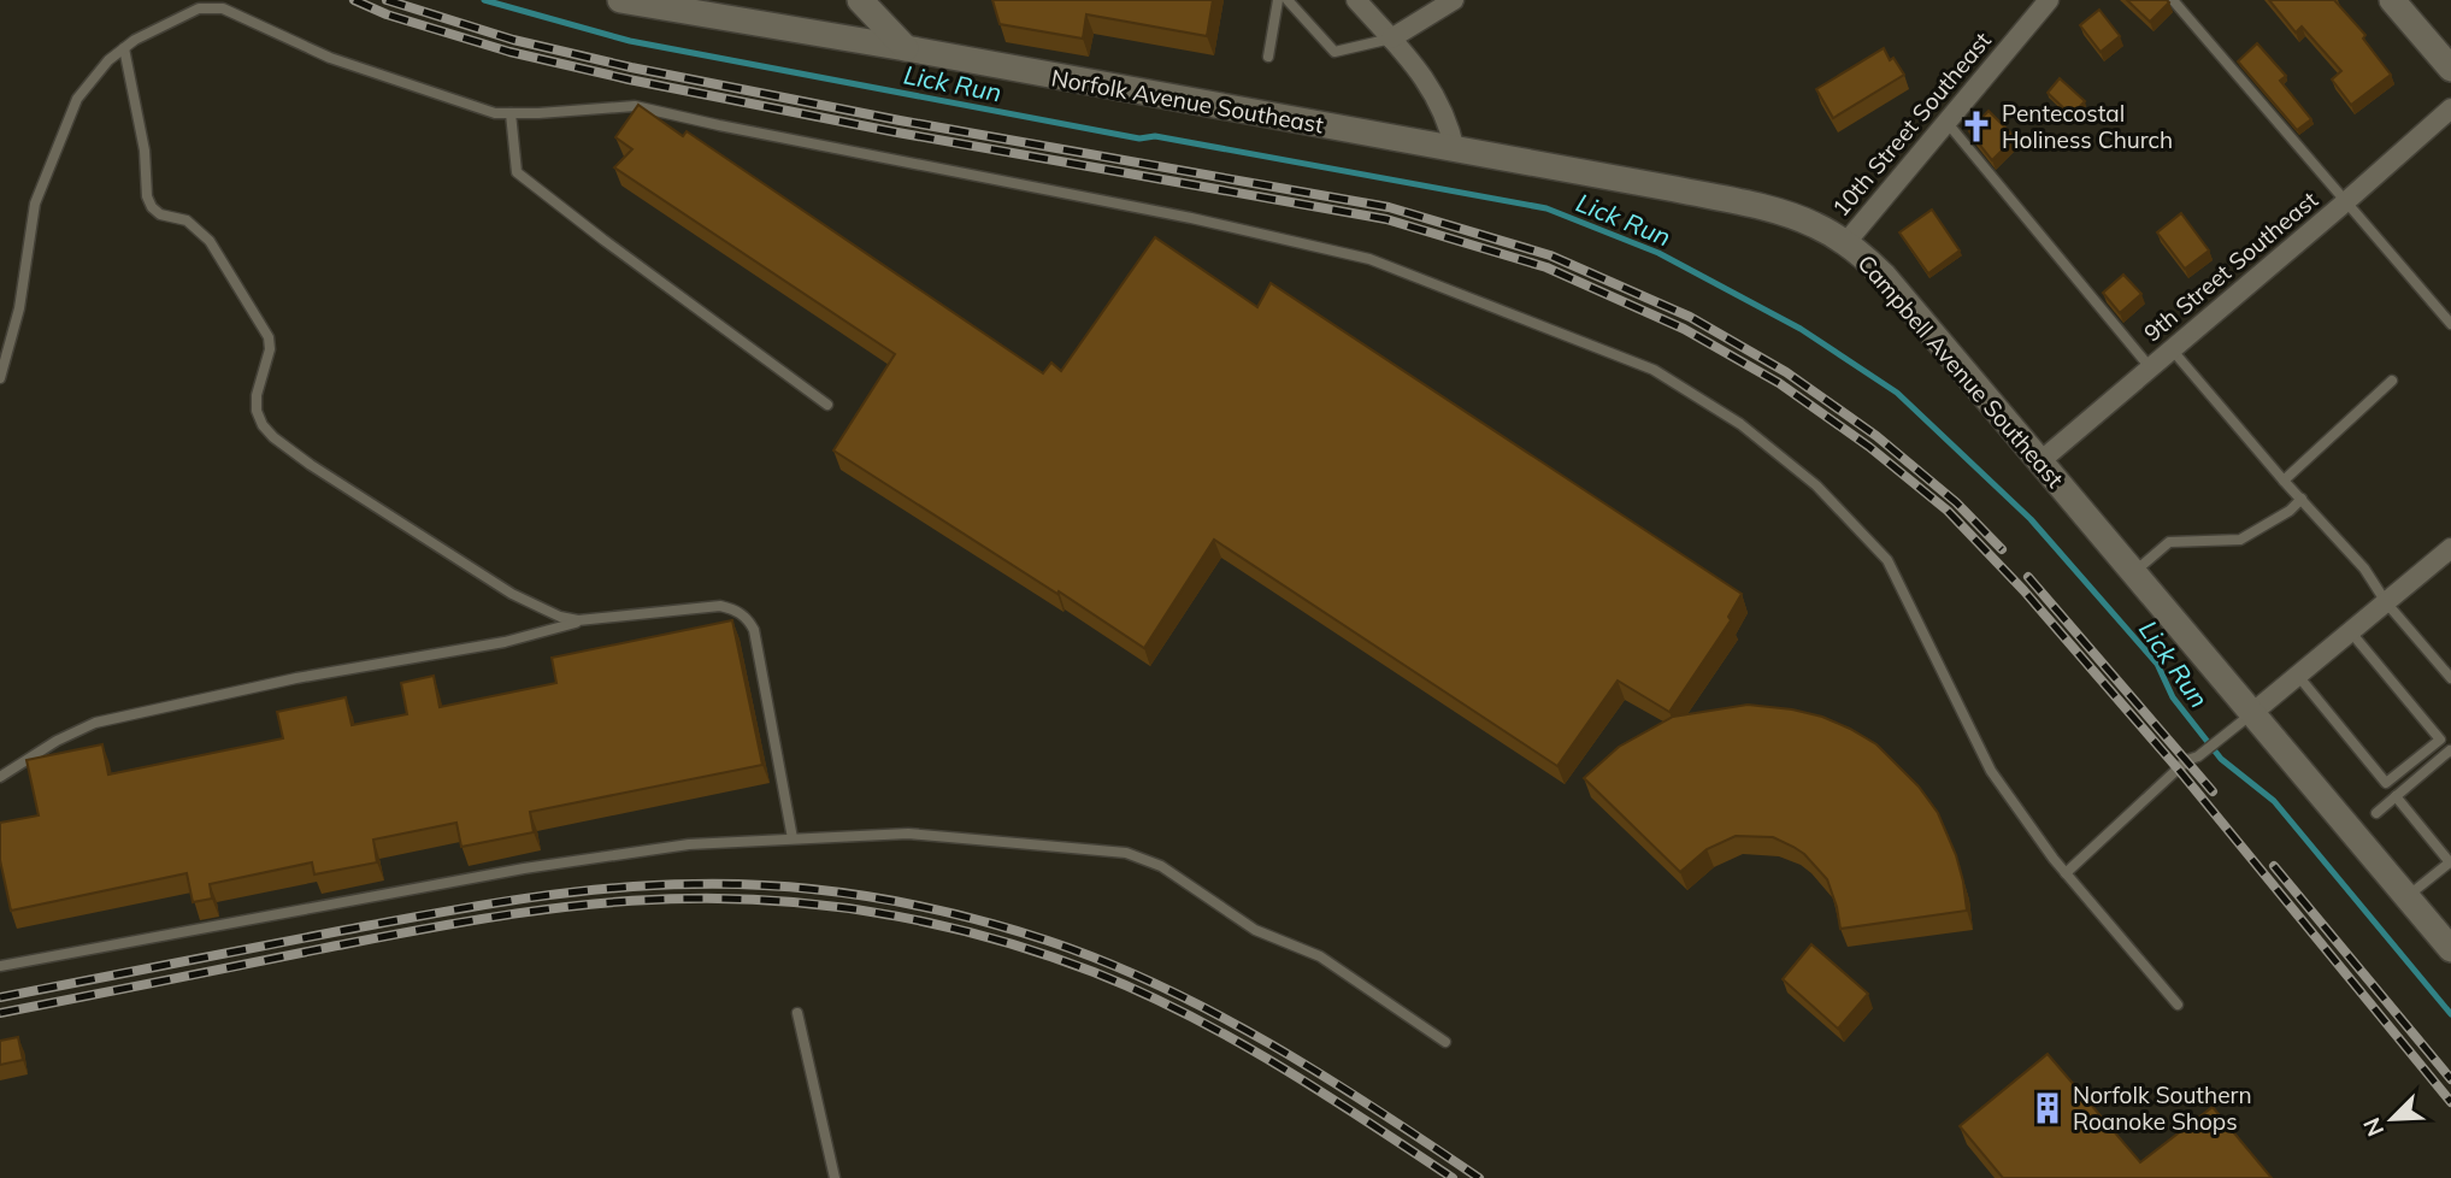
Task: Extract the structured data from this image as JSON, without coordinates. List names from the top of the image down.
{
  "streets": {
    "street": [
      "Norfolk Avenue Southeast",
      "10th Street Southeast",
      "9th Street Southeast",
      "Campbell Avenue Southeast"
    ]
  },
  "crossings": [
    ["Norfolk Avenue Southeast", "Campbell Avenue Southeast"],
    ["10th Street Southeast", "Campbell Avenue Southeast"],
    ["9th Street Southeast", "Campbell Avenue Southeast"]
  ],
  "water": ["Lick Run"],
  "places": {
    "church": ["Pentecostal Holiness Church"],
    "building": ["Norfolk Southern Roanoke Shops"]
  },
  "north": "bottom left"
}
